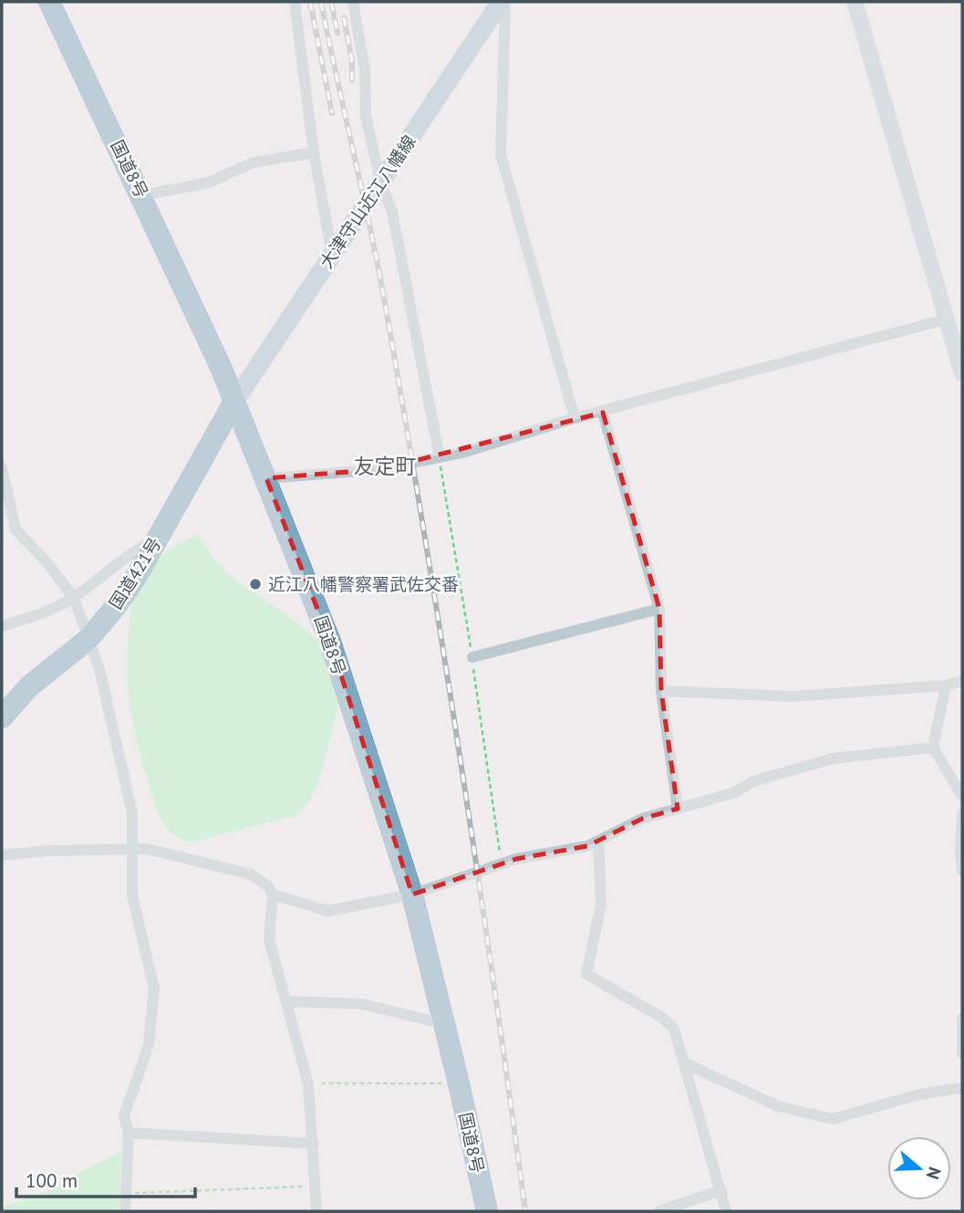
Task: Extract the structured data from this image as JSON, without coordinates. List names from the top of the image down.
{
  "streets": {
    "highway": ["国道8号", "国道421号"],
    "main road": ["大津守山近江八幡線"]
  },
  "crossings": [
    ["国道8号", "大津守山近江八幡線"],
    ["国道8号", "国道421号"],
    ["大津守山近江八幡線", "国道421号"]
  ],
  "districts": ["友定町"],
  "places": ["近江八幡警察署武佐交番"],
  "scale_bar": "100 m",
  "north": "right"
}
